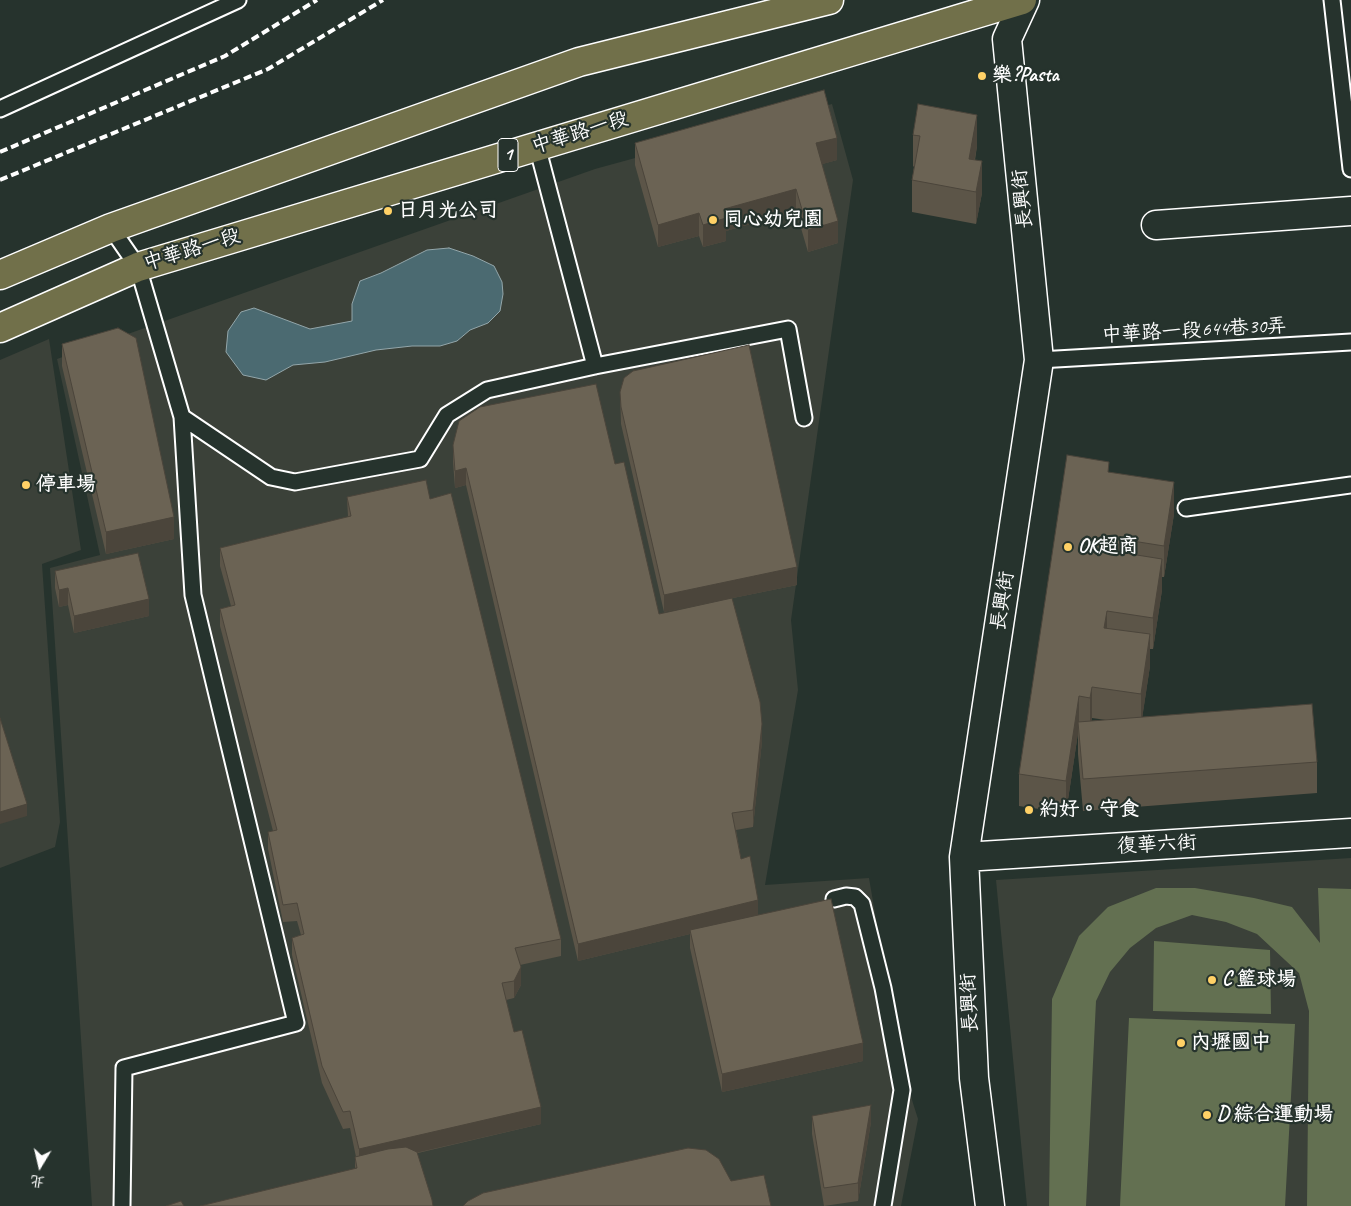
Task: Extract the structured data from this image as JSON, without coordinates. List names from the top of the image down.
{
  "streets": {
    "main road": ["中華路一段", "1"],
    "street": ["長興街", "復華六街"],
    "lane": ["中華路一段644巷30弄"]
  },
  "crossings": [
    ["中華路一段", "長興街"],
    ["長興街", "中華路一段644巷30弄"],
    ["長興街", "復華六街"]
  ],
  "places": [
    "樂?Pasta",
    "日月光公司",
    "同心幼兒園",
    "停車場",
    "OK超商",
    "約好。守食",
    "C 籃球場",
    "內壢國中",
    "D 綜合運動場"
  ],
  "north": "bottom"
}
